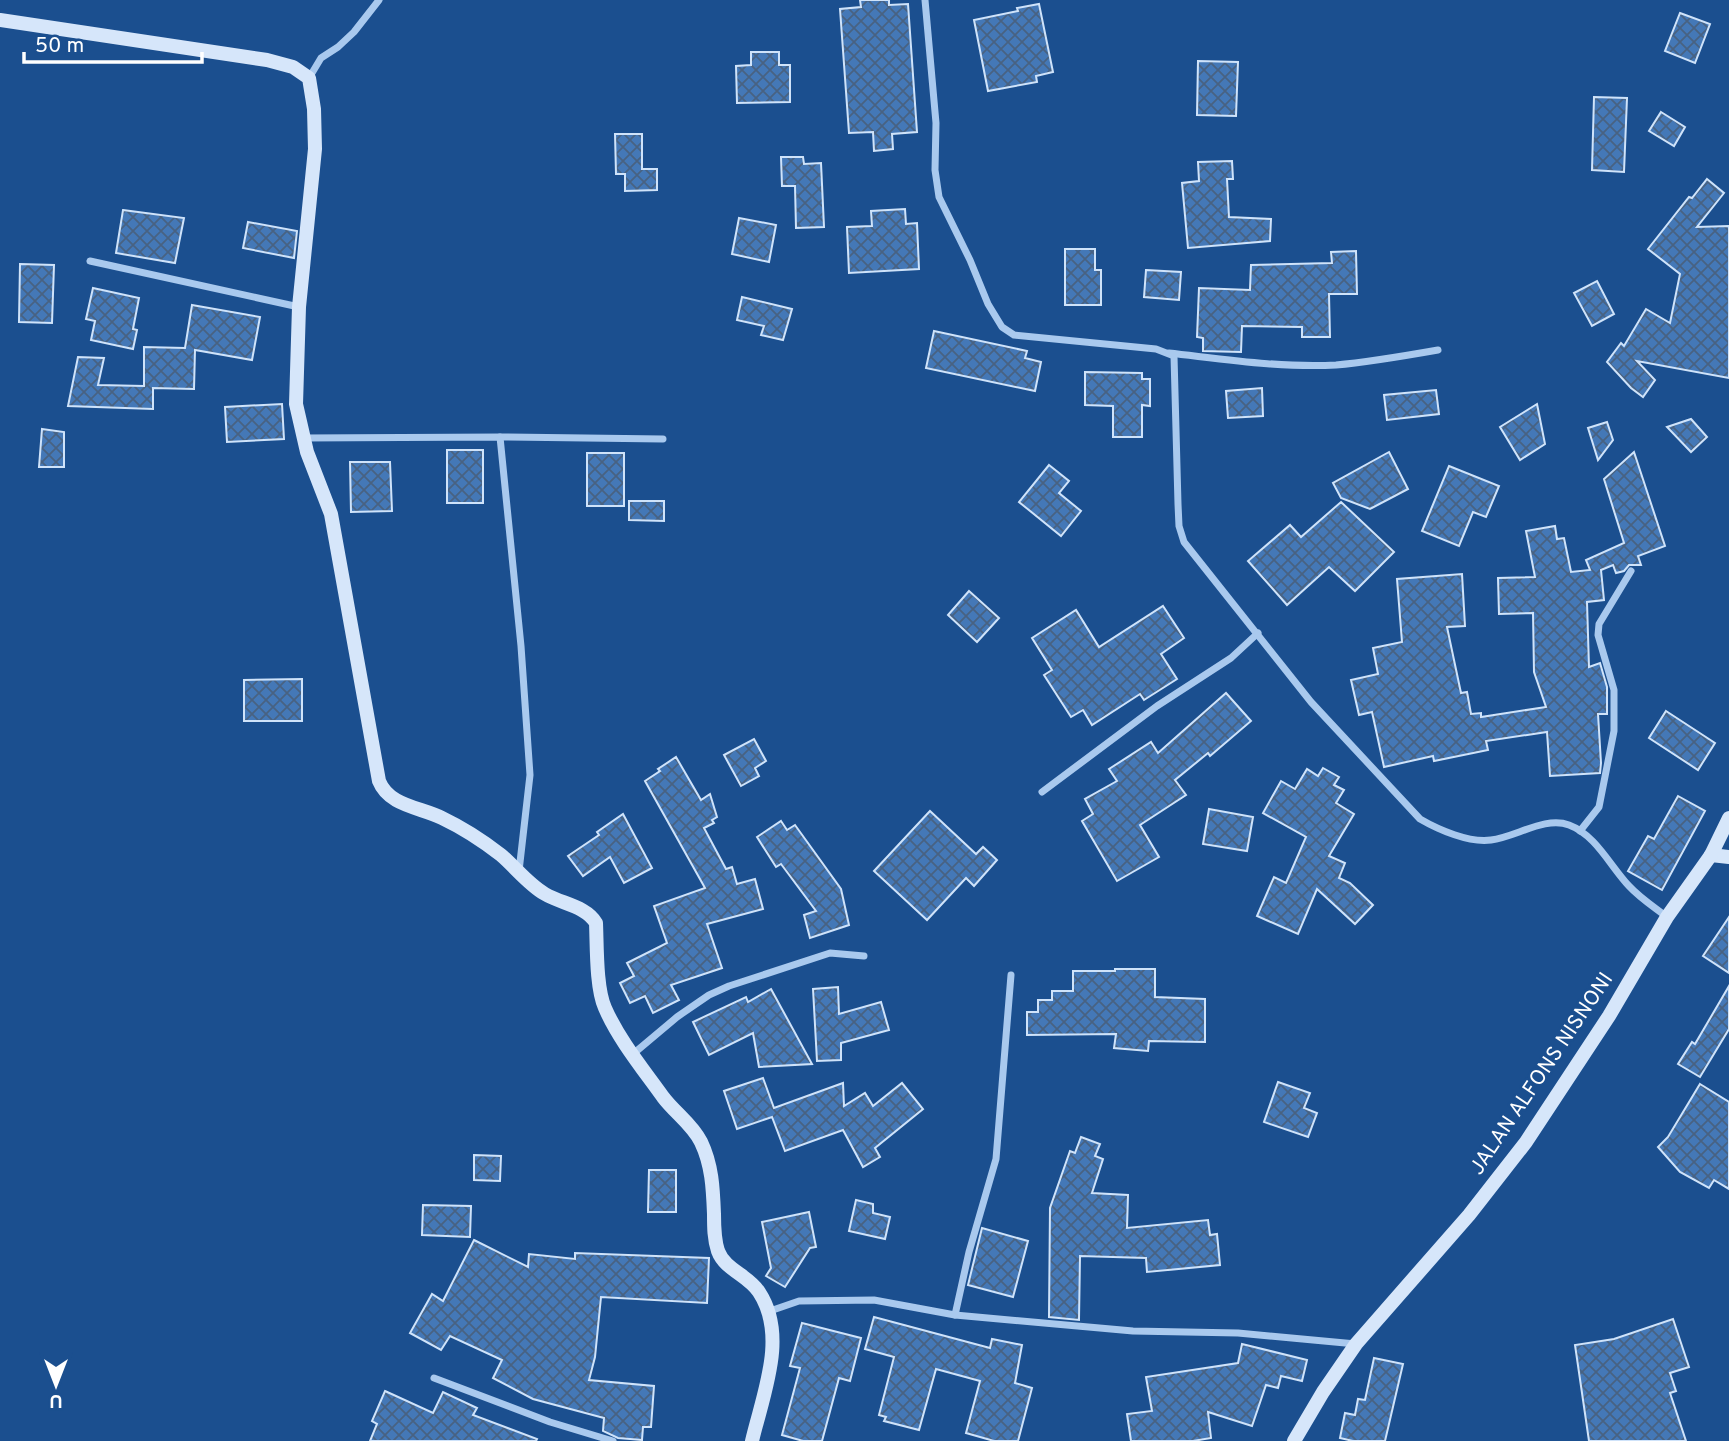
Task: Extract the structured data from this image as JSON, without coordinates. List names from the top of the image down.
{
  "streets": {
    "street": ["JALAN ALFONS NISNONI"]
  },
  "scale_bar": "50 m",
  "north": "bottom"
}
